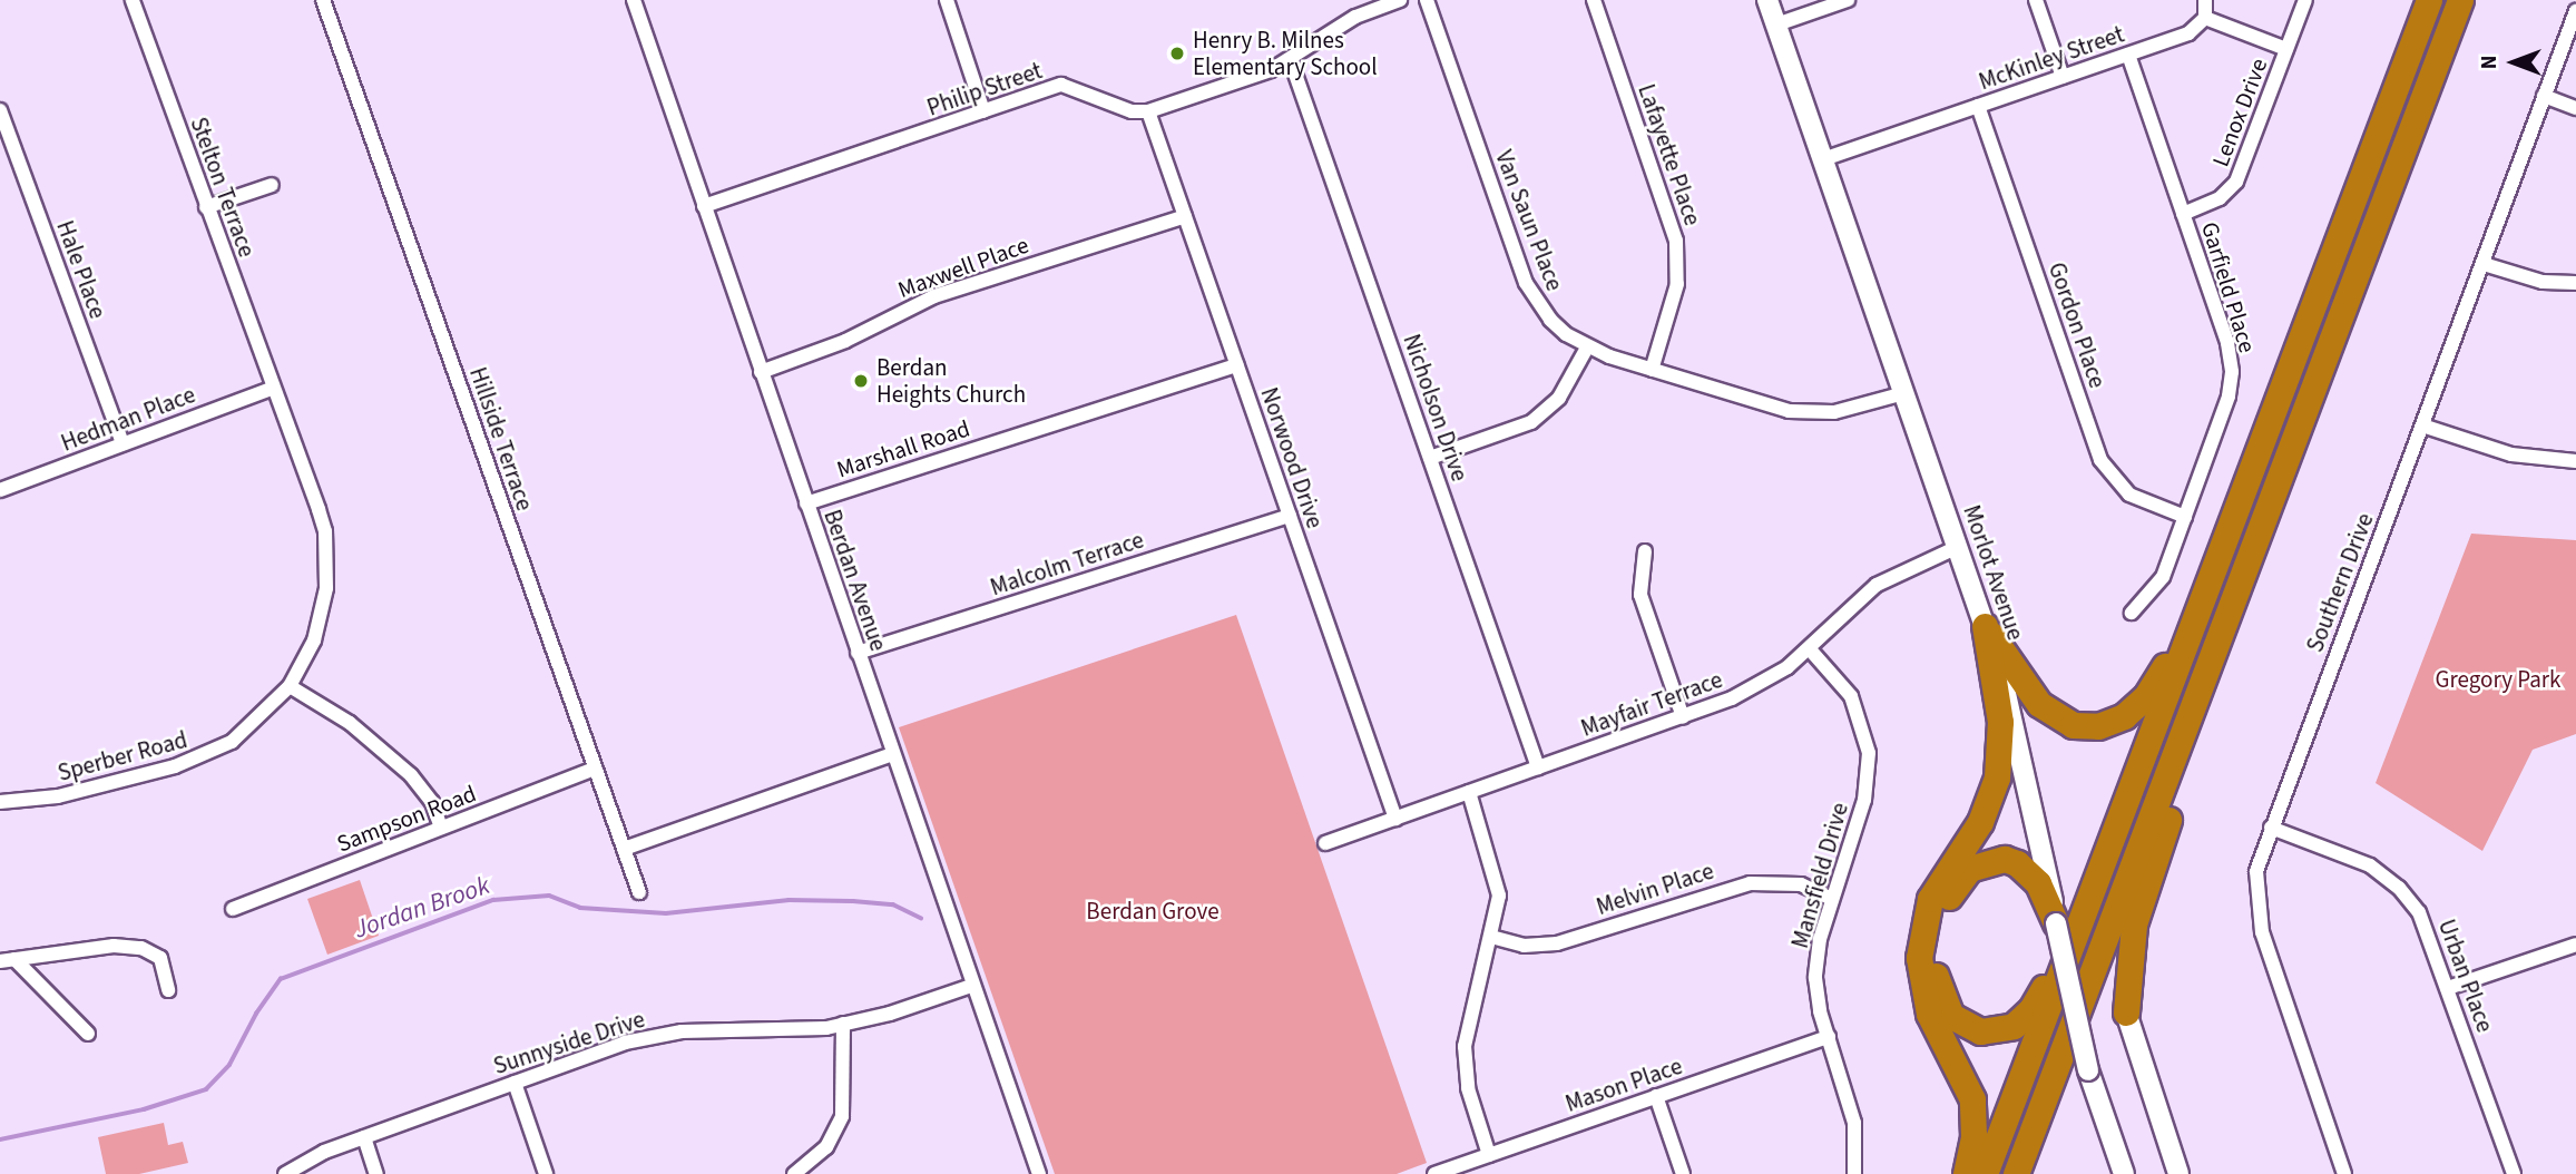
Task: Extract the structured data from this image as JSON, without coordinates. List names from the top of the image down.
{
  "streets": {
    "street": [
      "McKinley Street",
      "Philip Street",
      "Lenox Drive",
      "Lafayette Place",
      "Stelton Terrace",
      "Van Saun Place",
      "Maxwell Place",
      "Hale Place",
      "Garfield Place",
      "Gordon Place",
      "Nicholson Drive",
      "Hedman Place",
      "Hillside Terrace",
      "Marshall Road",
      "Norwood Drive",
      "Malcolm Terrace",
      "Morlot Avenue",
      "Berdan Avenue",
      "Southern Drive",
      "Mayfair Terrace",
      "Sperber Road",
      "Sampson Road",
      "Mansfield Drive",
      "Melvin Place",
      "Urban Place",
      "Sunnyside Drive",
      "Mason Place"
    ]
  },
  "crossings": [
    ["McKinley Street", "Garfield Place"],
    ["McKinley Street", "Gordon Place"],
    ["McKinley Street", "Morlot Avenue"],
    ["Philip Street", "Norwood Drive"],
    ["Philip Street", "Berdan Avenue"],
    ["Lenox Drive", "Garfield Place"],
    ["Lafayette Place", "Van Saun Place"],
    ["Stelton Terrace", "Hedman Place"],
    ["Stelton Terrace", "Sperber Road"],
    ["Van Saun Place", "Morlot Avenue"],
    ["Maxwell Place", "Norwood Drive"],
    ["Maxwell Place", "Berdan Avenue"],
    ["Hale Place", "Hedman Place"],
    ["Garfield Place", "Gordon Place"],
    ["Nicholson Drive", "Mayfair Terrace"],
    ["Hedman Place", "Sperber Road"],
    ["Hillside Terrace", "Sampson Road"],
    ["Marshall Road", "Norwood Drive"],
    ["Marshall Road", "Berdan Avenue"],
    ["Norwood Drive", "Malcolm Terrace"],
    ["Norwood Drive", "Mayfair Terrace"],
    ["Malcolm Terrace", "Berdan Avenue"],
    ["Morlot Avenue", "Mayfair Terrace"],
    ["Berdan Avenue", "Sunnyside Drive"],
    ["Southern Drive", "Urban Place"],
    ["Mayfair Terrace", "Mansfield Drive"],
    ["Mansfield Drive", "Melvin Place"],
    ["Mansfield Drive", "Mason Place"]
  ],
  "water": ["Jordan Brook"],
  "parks": ["Gregory Park", "Berdan Grove"],
  "places": ["Henry B. Milnes Elementary School", "Berdan Heights Church"],
  "north": "left"
}
